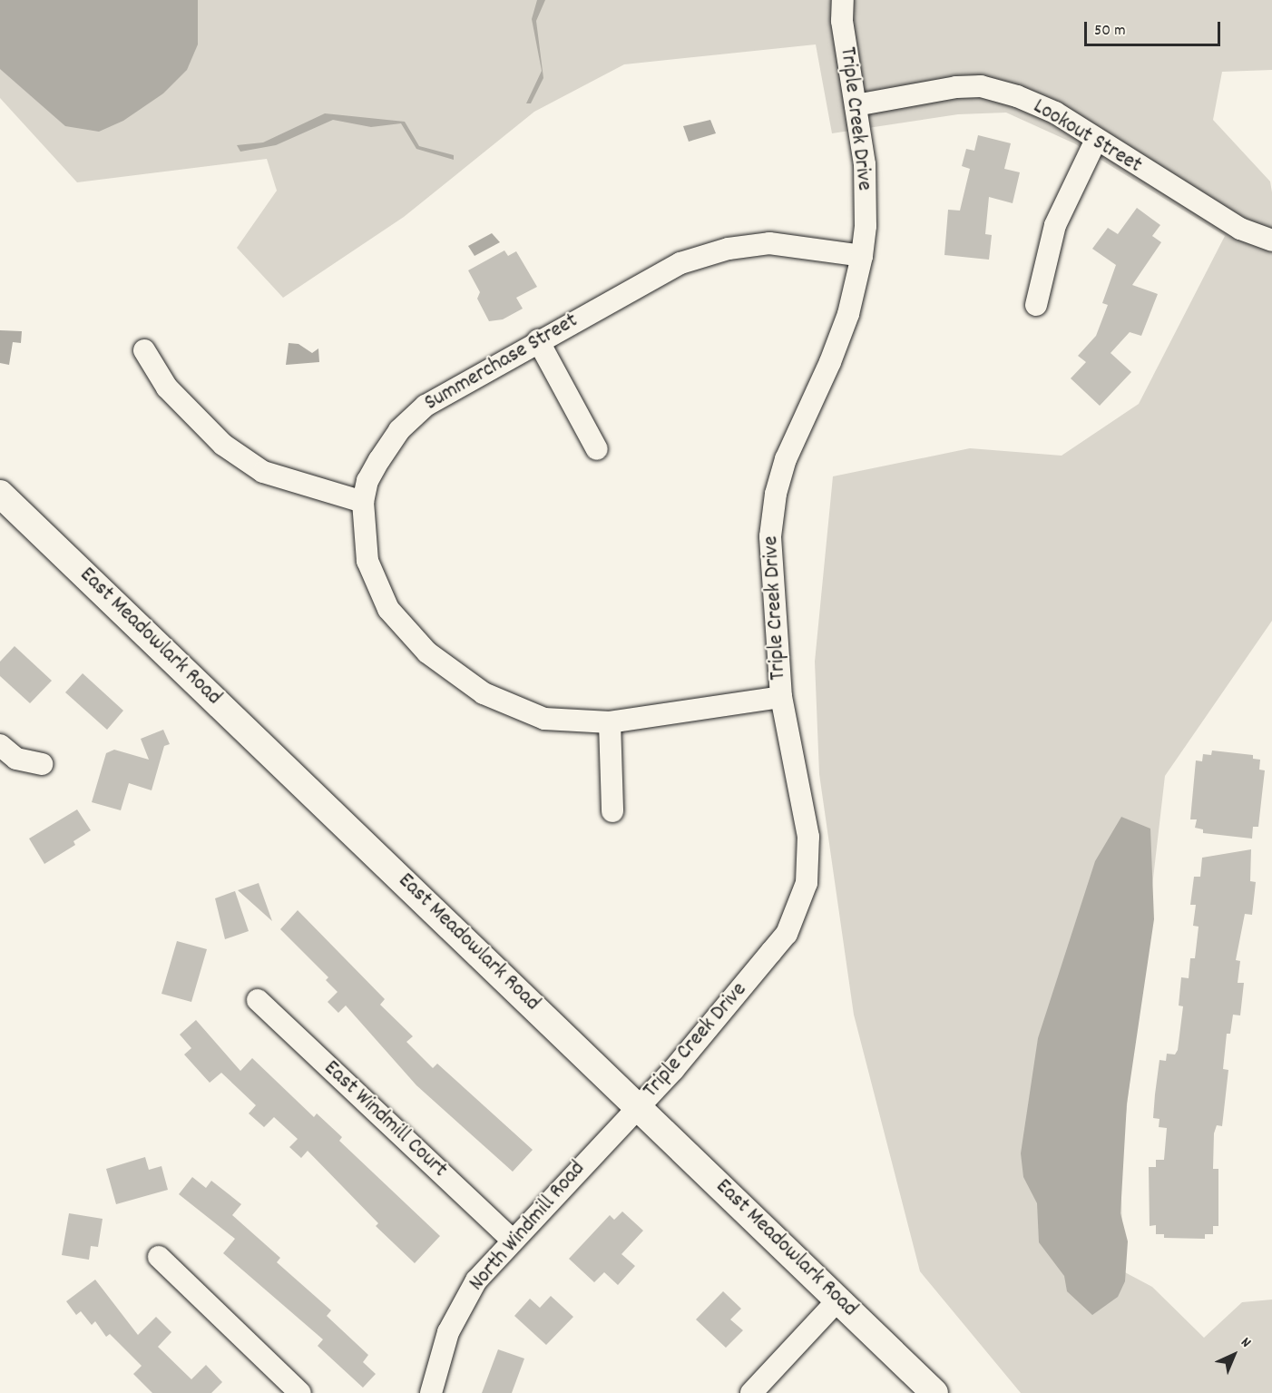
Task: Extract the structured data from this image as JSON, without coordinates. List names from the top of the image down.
{
  "streets": {
    "main road": ["East Meadowlark Road"],
    "street": [
      "Triple Creek Drive",
      "Lookout Street",
      "Summerchase Street",
      "East Windmill Court",
      "North Windmill Road"
    ]
  },
  "crossings": [
    ["Triple Creek Drive", "Lookout Street"],
    ["Triple Creek Drive", "Summerchase Street"],
    ["Triple Creek Drive", "East Meadowlark Road"],
    ["Triple Creek Drive", "North Windmill Road"],
    ["East Meadowlark Road", "North Windmill Road"],
    ["East Windmill Court", "North Windmill Road"]
  ],
  "scale_bar": "50 m",
  "north": "top right"
}
